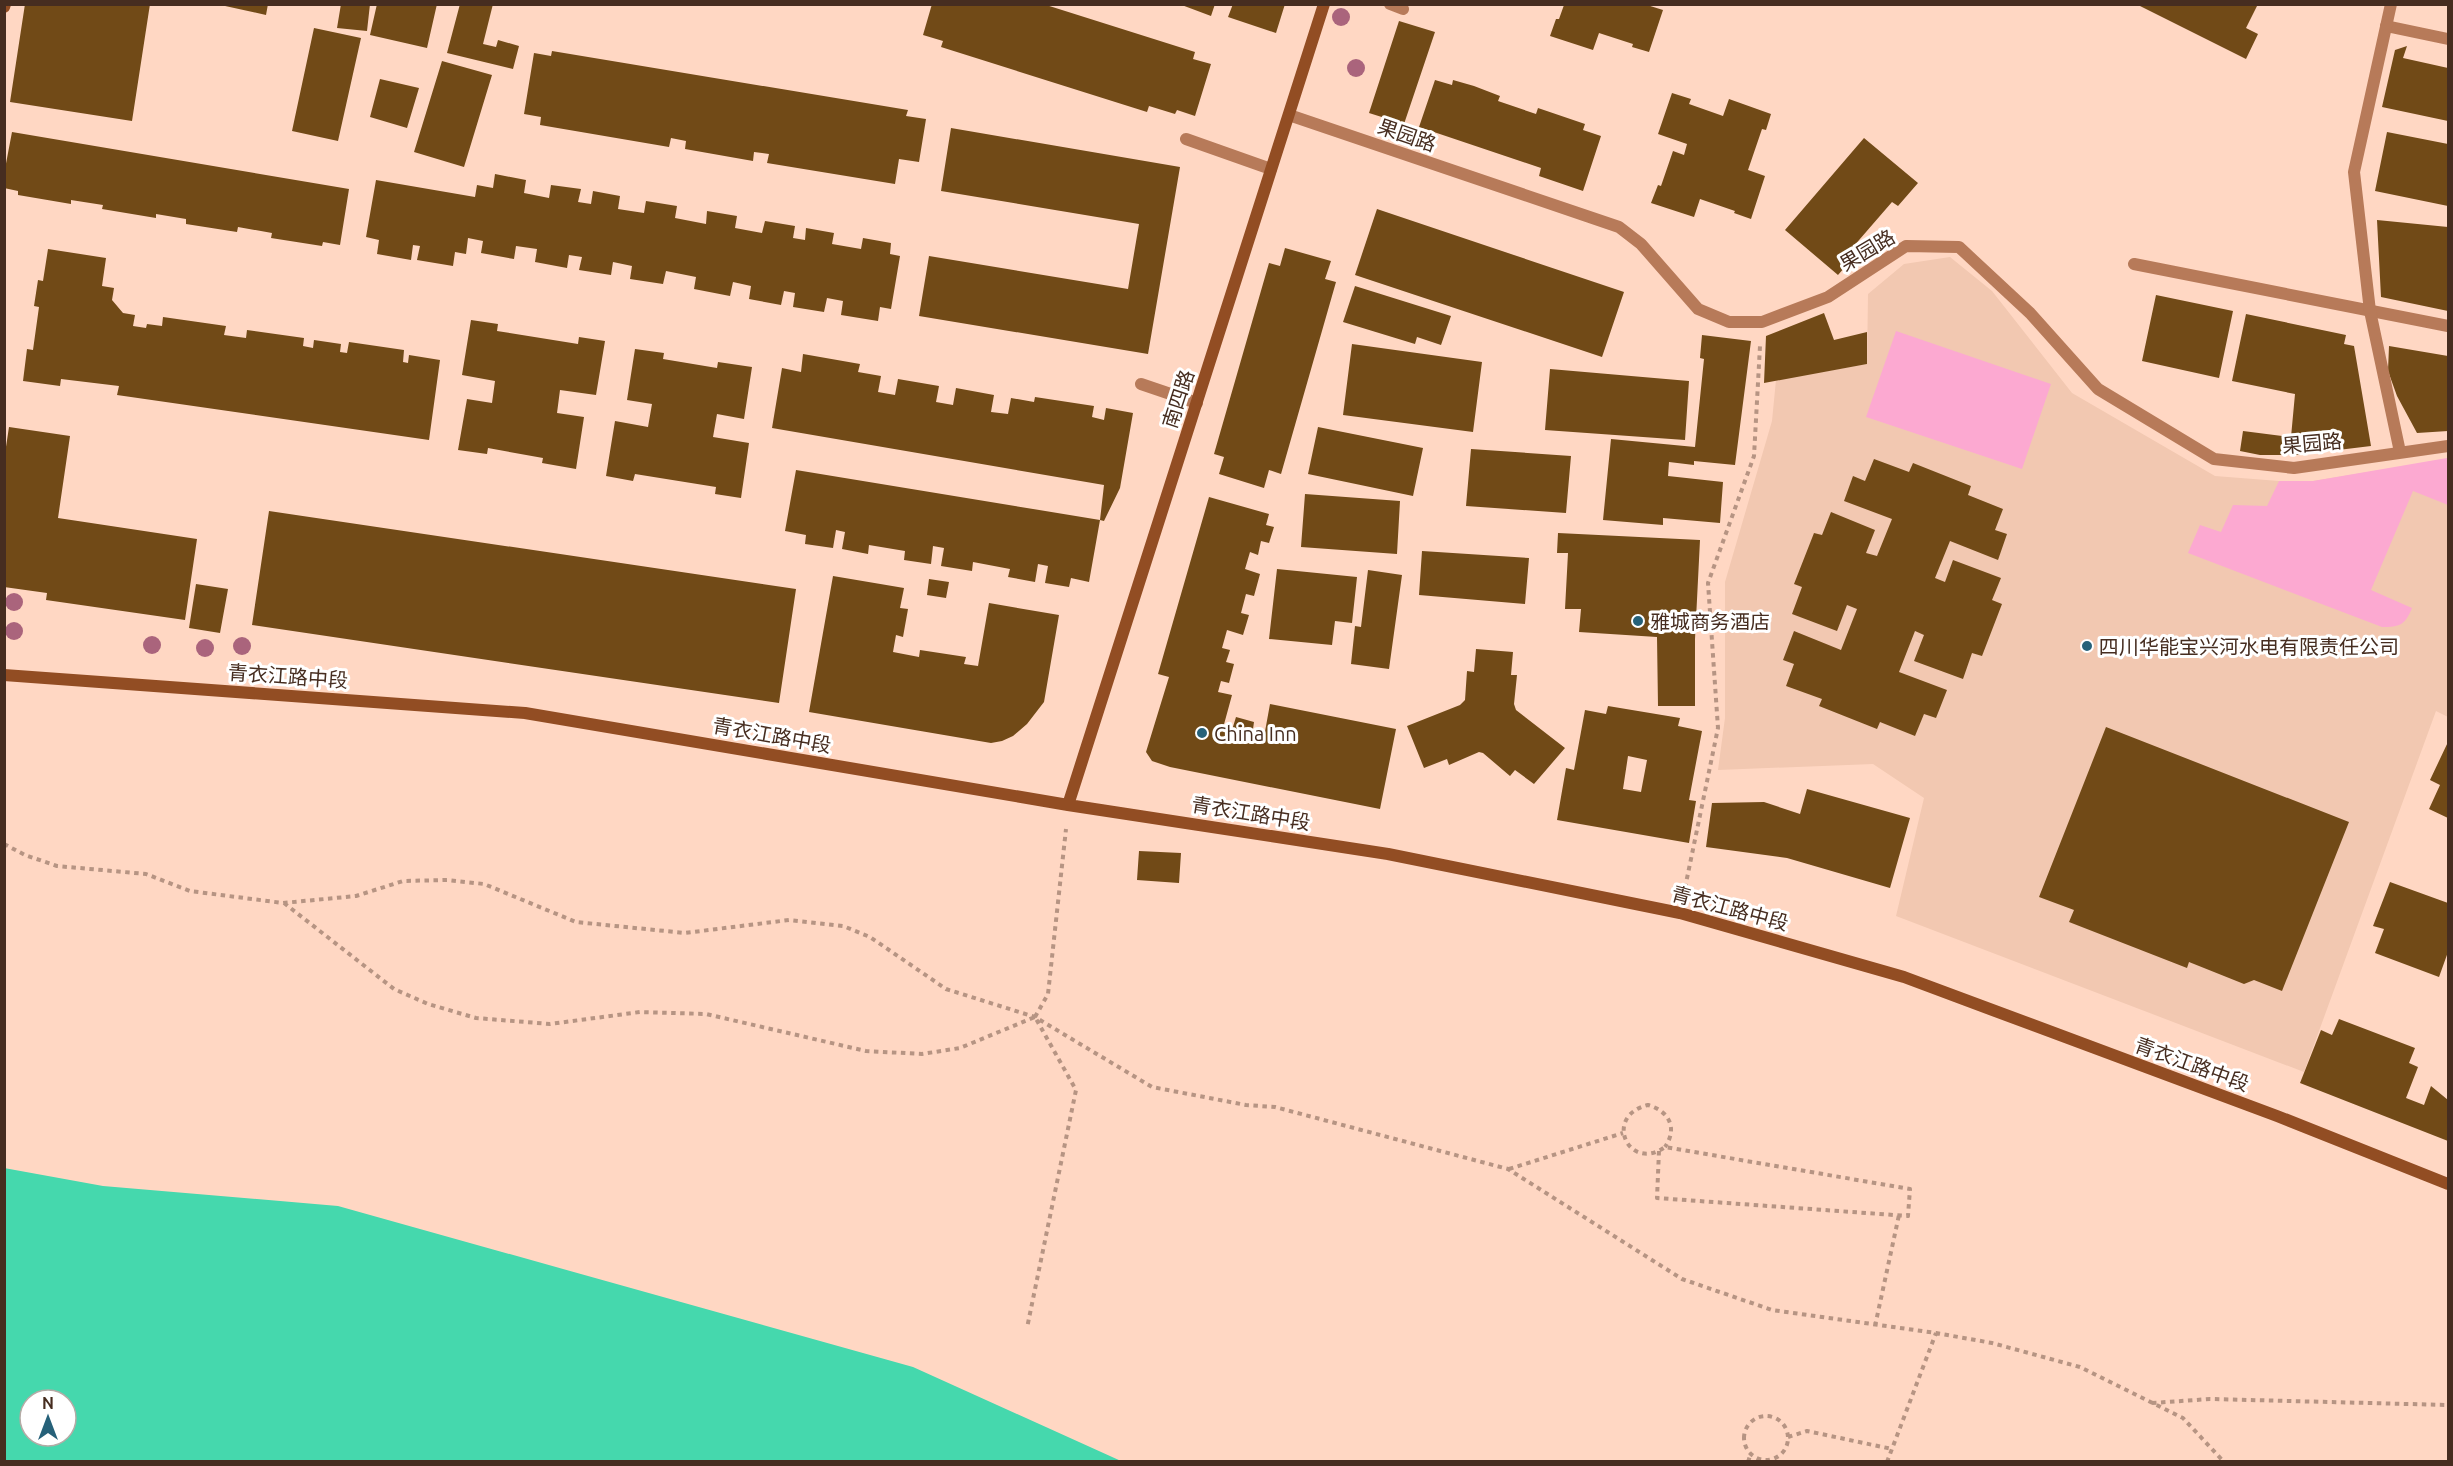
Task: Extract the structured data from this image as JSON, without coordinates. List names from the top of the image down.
{
  "streets": {
    "main road": ["南四路", "青衣江路中段"],
    "street": ["果园路"]
  },
  "crossings": [
    ["果园路", "南四路"],
    ["南四路", "青衣江路中段"]
  ],
  "places": ["雅城商务酒店", "四川华能宝兴河水电有限责任公司", "China Inn"],
  "north": "top"
}
